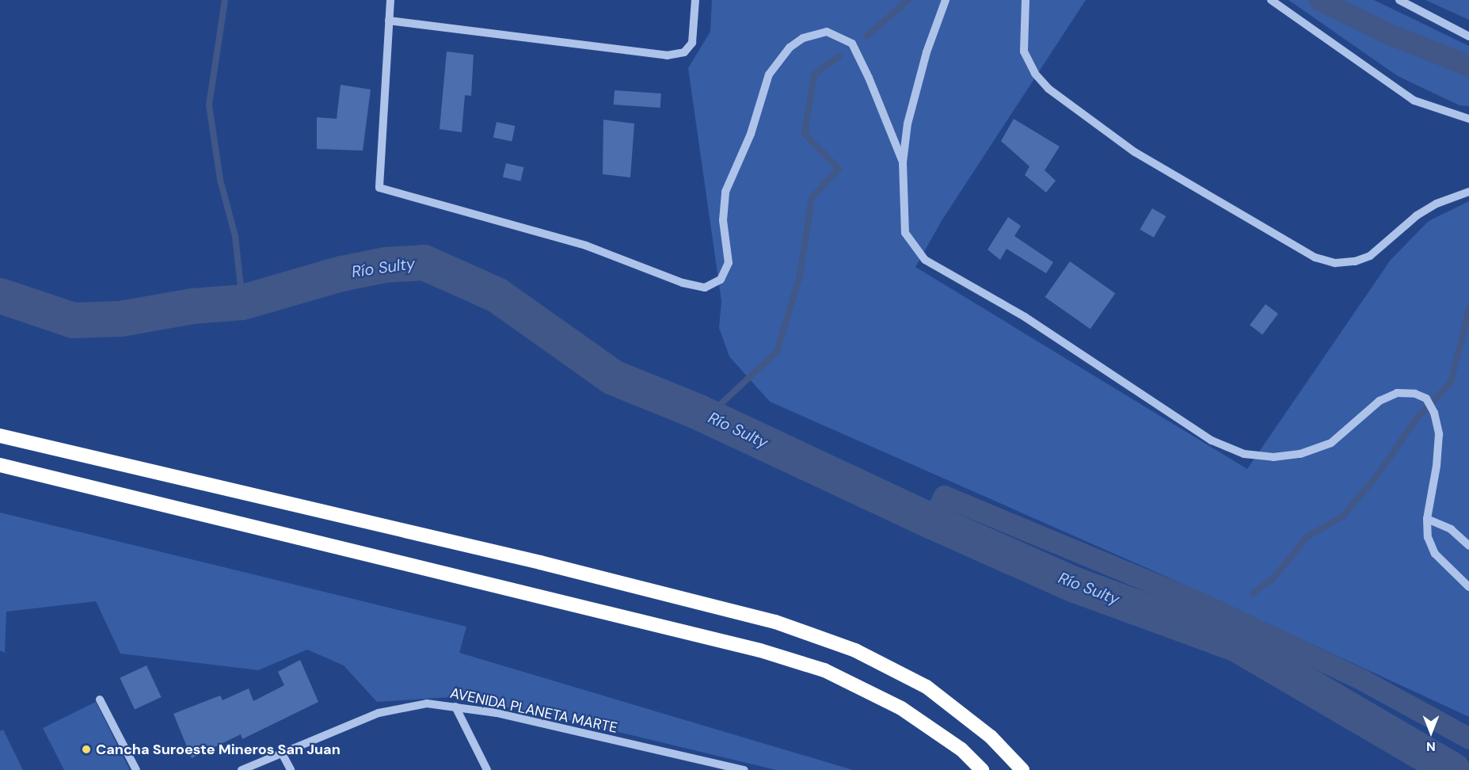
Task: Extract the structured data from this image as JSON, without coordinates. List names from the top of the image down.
{
  "streets": {
    "street": ["AVENIDA PLANETA MARTE"]
  },
  "water": ["Río Sulty"],
  "places": ["Cancha Suroeste Mineros San Juan"],
  "north": "bottom"
}
